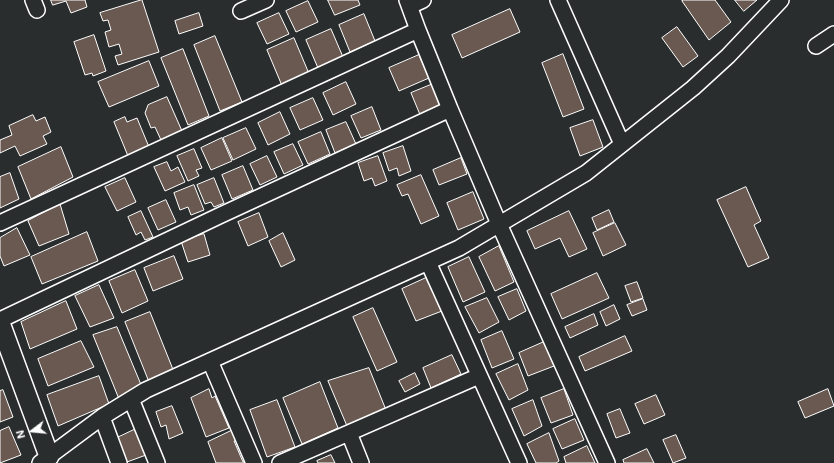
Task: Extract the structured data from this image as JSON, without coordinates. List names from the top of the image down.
{
  "north": "left"
}
